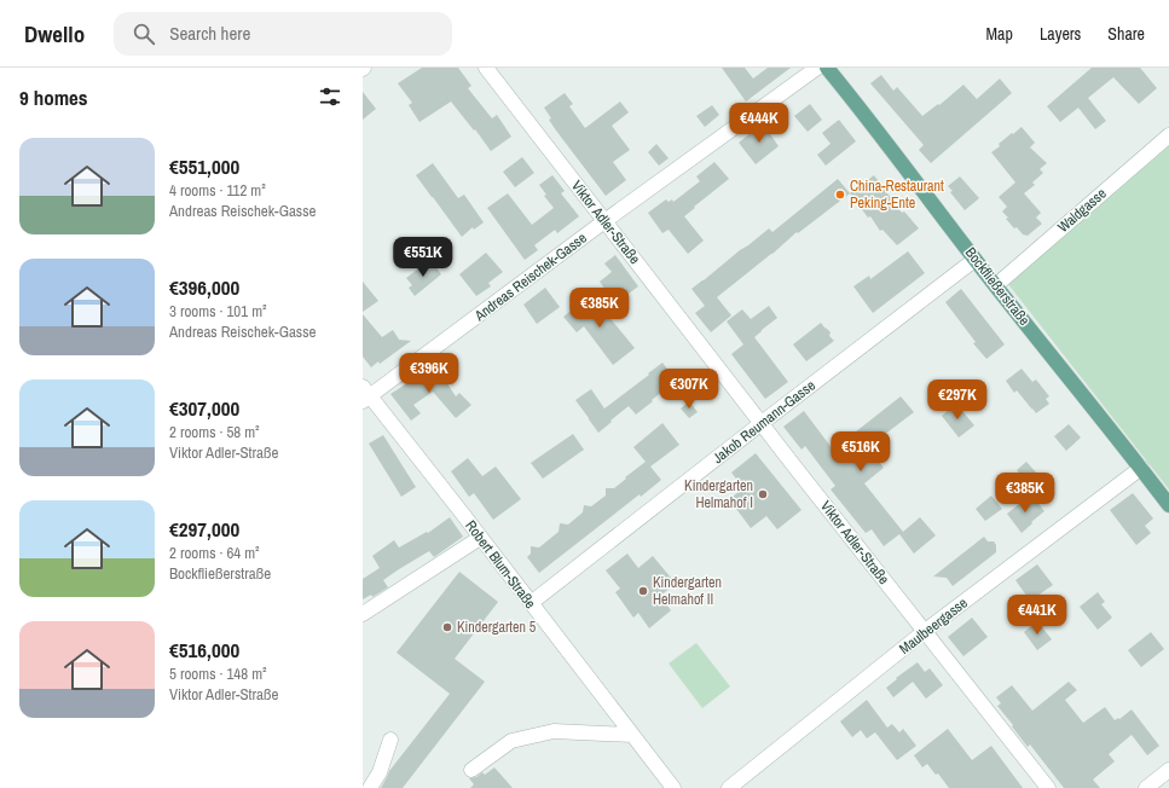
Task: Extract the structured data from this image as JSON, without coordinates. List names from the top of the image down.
{
  "streets": {
    "main road": ["Bockfließerstraße"],
    "street": [
      "Waldgasse",
      "Viktor Adler-Straße",
      "Andreas Reischek-Gasse",
      "Jakob Reumann-Gasse",
      "Robert Blum-Straße",
      "Maulbeergasse"
    ]
  },
  "crossings": [
    ["Waldgasse", "Bockfließerstraße"],
    ["Viktor Adler-Straße", "Andreas Reischek-Gasse"],
    ["Viktor Adler-Straße", "Jakob Reumann-Gasse"],
    ["Viktor Adler-Straße", "Maulbeergasse"],
    ["Andreas Reischek-Gasse", "Robert Blum-Straße"],
    ["Bockfließerstraße", "Jakob Reumann-Gasse"],
    ["Bockfließerstraße", "Maulbeergasse"],
    ["Jakob Reumann-Gasse", "Robert Blum-Straße"]
  ],
  "places": [
    "China-Restaurant Peking-Ente",
    "Kindergarten Helmahof I",
    "Kindergarten Helmahof II",
    "Kindergarten 5"
  ],
  "page": {
    "header": "Dwello",
    "search": "Search here",
    "nav": ["Map", "Layers", "Share"],
    "heading": "9 homes",
    "price": [
      "€444K",
      "€551K",
      "€385K",
      "€396K",
      "€307K",
      "€297K",
      "€516K",
      "€385K",
      "€441K"
    ],
    "list": [
      {
        "name": "€551,000",
        "note": "4 rooms · 112 m² · Andreas Reischek-Gasse"
      },
      {
        "name": "€396,000",
        "note": "3 rooms · 101 m² · Andreas Reischek-Gasse"
      },
      {
        "name": "€307,000",
        "note": "2 rooms · 58 m² · Viktor Adler-Straße"
      },
      {
        "name": "€297,000",
        "note": "2 rooms · 64 m² · Bockfließerstraße"
      },
      {
        "name": "€516,000",
        "note": "5 rooms · 148 m² · Viktor Adler-Straße"
      }
    ]
  }
}
